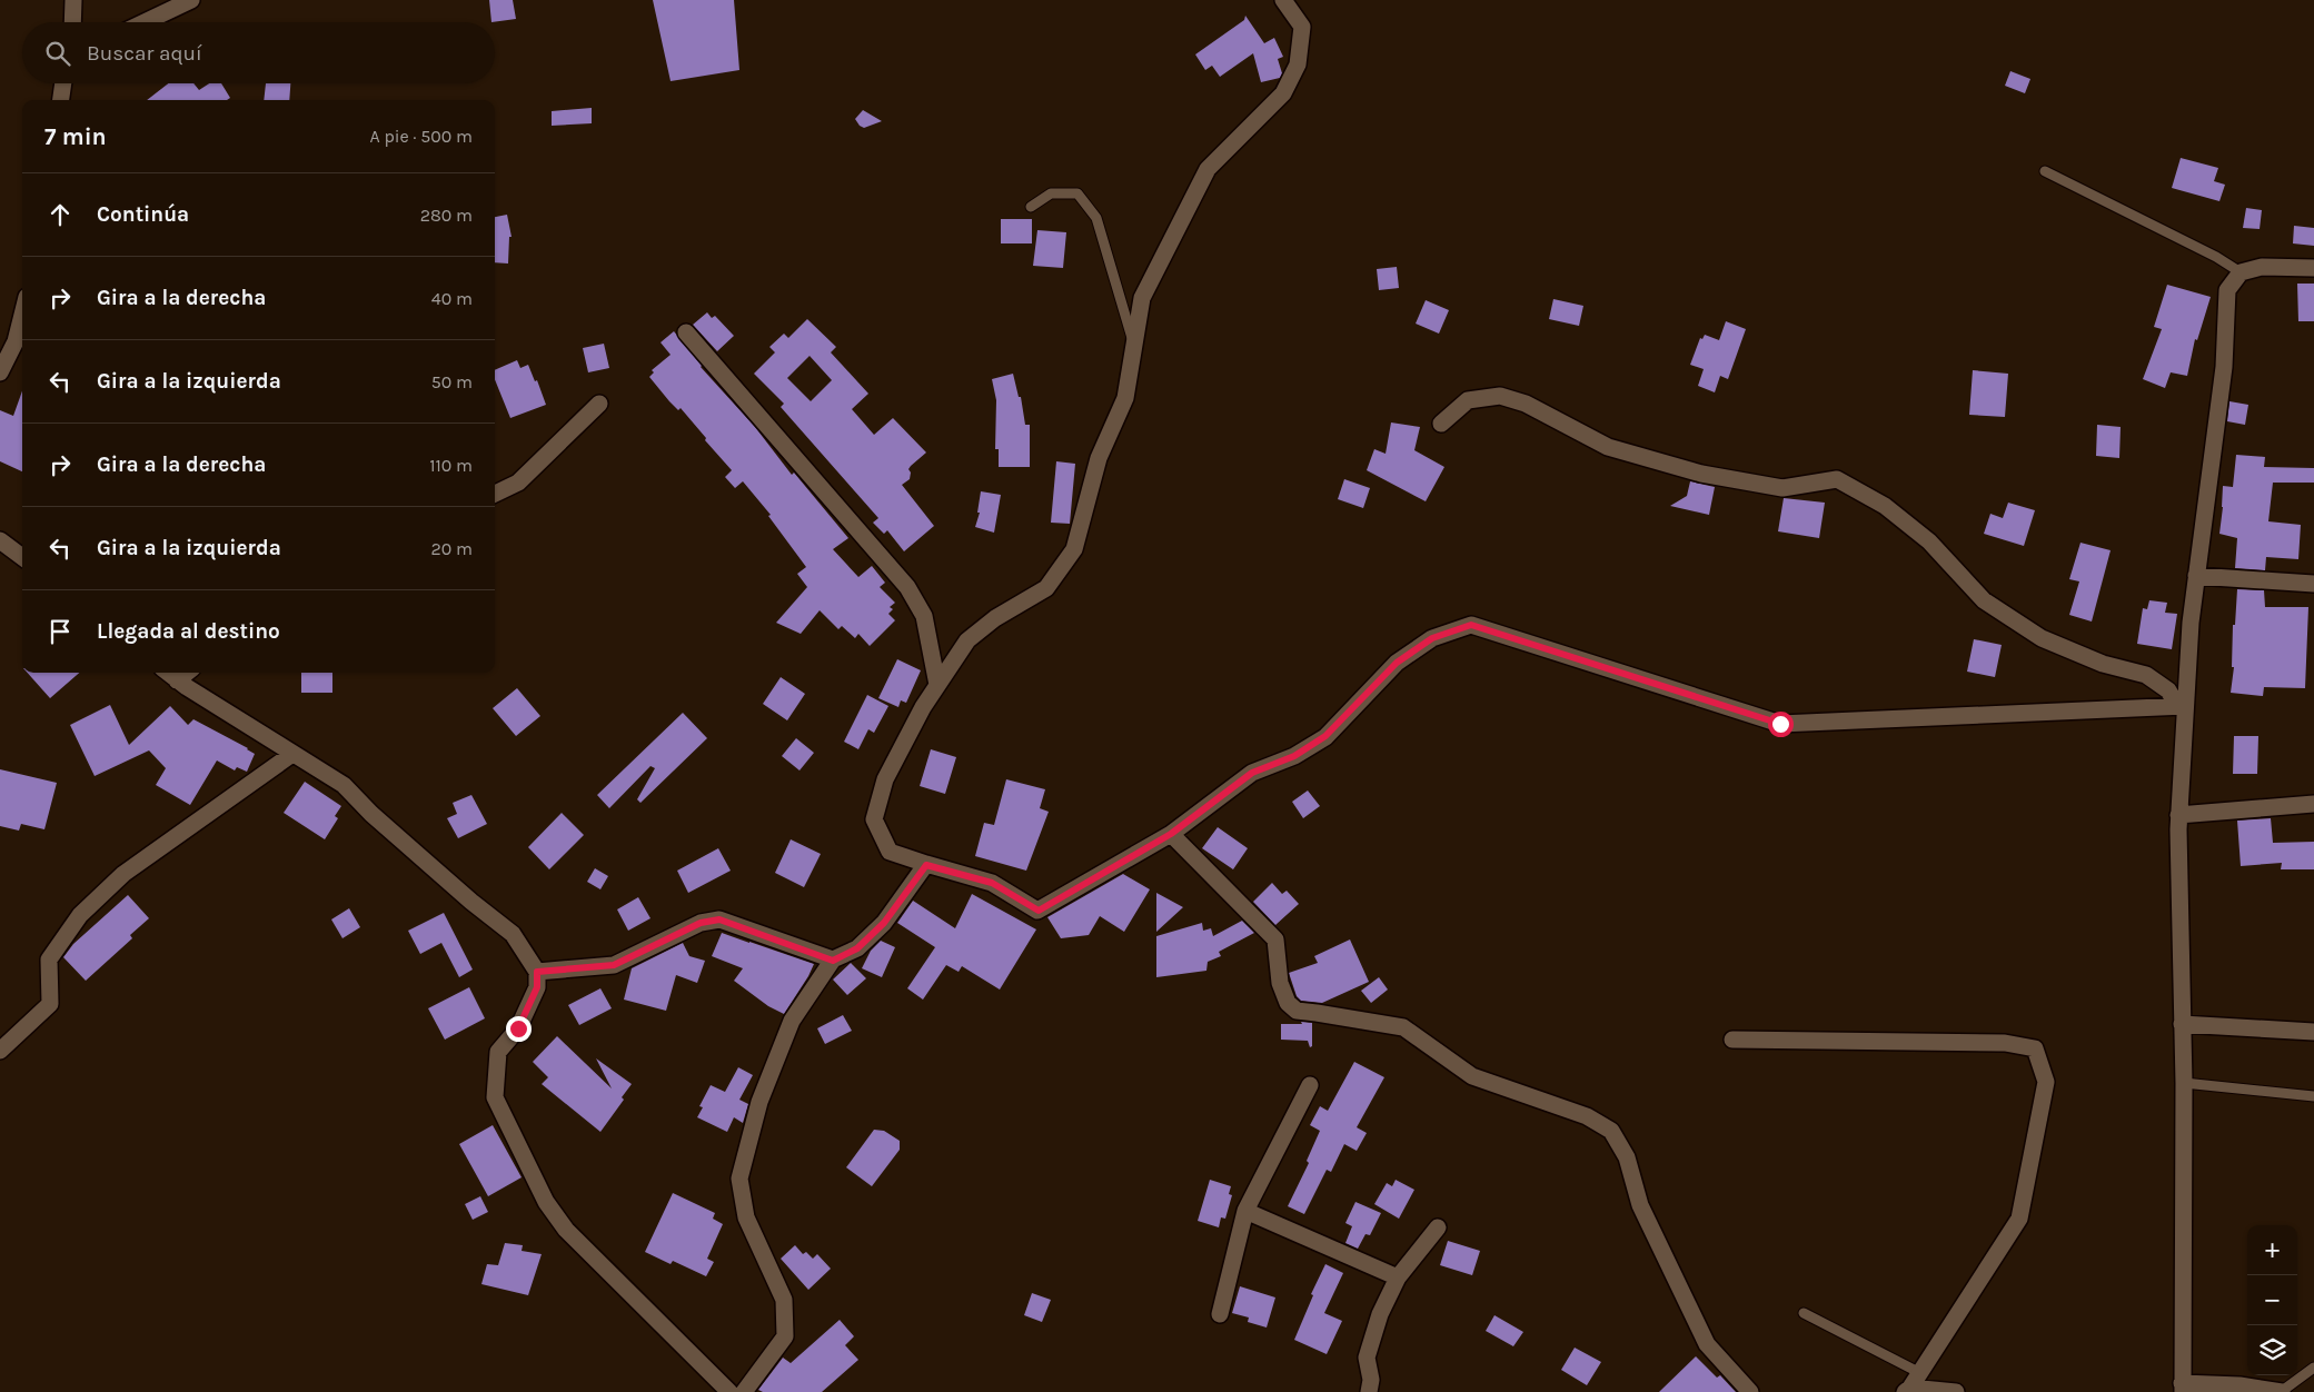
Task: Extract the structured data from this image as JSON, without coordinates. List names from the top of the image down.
{
  "page": {
    "search": "Buscar aquí",
    "heading": ["7 min", "A pie · 500 m"],
    "list": [
      ["Continúa", "280 m"],
      ["Gira a la derecha", "40 m"],
      ["Gira a la izquierda", "50 m"],
      ["Gira a la derecha", "110 m"],
      ["Gira a la izquierda", "20 m"],
      "Llegada al destino"
    ],
    "map_buttons": ["+", "−"]
  }
}
